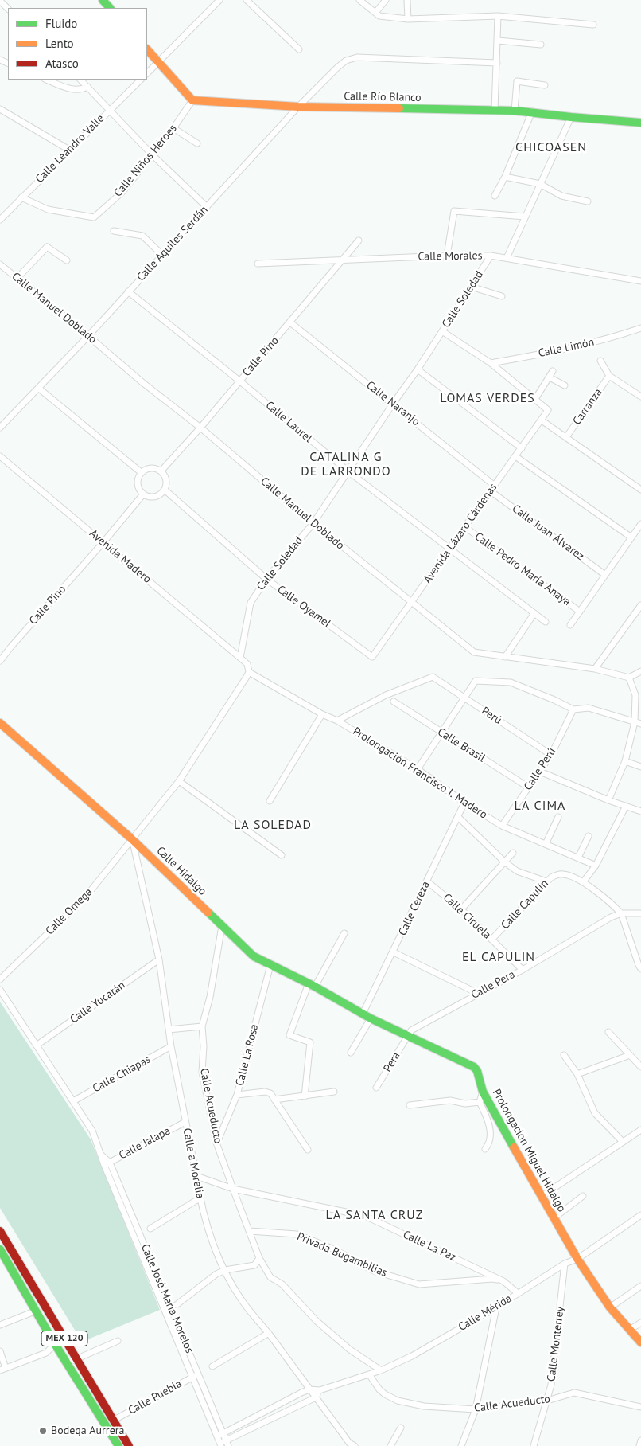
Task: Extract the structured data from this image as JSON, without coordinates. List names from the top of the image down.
{
  "streets": {
    "street": [
      "Calle Río Blanco",
      "Calle Leandro Valle",
      "Calle Niños Héroes",
      "Calle Aquiles Serdán",
      "Calle Morales",
      "Calle Soledad",
      "Calle Manuel Doblado",
      "Calle Limón",
      "Calle Pino",
      "Calle Naranjo",
      "Carranza",
      "Calle Laurel",
      "Calle Juan Álvarez",
      "Avenida Lázaro Cárdenas",
      "Avenida Madero",
      "Calle Pedro María Anaya",
      "Calle Oyamel",
      "Perú",
      "Calle Brasil",
      "Calle Perú",
      "Prolongación Francisco I. Madero",
      "Calle Hidalgo",
      "Calle Capulín",
      "Calle Cereza",
      "Calle Omega",
      "Calle Ciruela",
      "Calle Pera",
      "Calle Yucatán",
      "Calle La Rosa",
      "Pera",
      "Calle Chiapas",
      "Calle Acueducto",
      "Calle Jalapa",
      "Prolongación Miguel Hidalgo",
      "Calle a Morelia",
      "Calle La Paz",
      "Privada Bugambilias",
      "Calle José María Morelos",
      "Calle Mérida",
      "MEX 120",
      "Calle Monterrey",
      "Calle Puebla"
    ]
  },
  "crossings": [
    ["Calle Río Blanco", "Calle Niños Héroes"],
    ["Calle Río Blanco", "Calle Aquiles Serdán"],
    ["Calle Leandro Valle", "Calle Niños Héroes"],
    ["Calle Aquiles Serdán", "Calle Manuel Doblado"],
    ["Calle Aquiles Serdán", "Calle Laurel"],
    ["Calle Morales", "Calle Soledad"],
    ["Calle Morales", "Calle Pino"],
    ["Calle Soledad", "Calle Manuel Doblado"],
    ["Calle Soledad", "Calle Naranjo"],
    ["Calle Soledad", "Calle Laurel"],
    ["Calle Soledad", "Avenida Madero"],
    ["Calle Soledad", "Calle Oyamel"],
    ["Calle Manuel Doblado", "Calle Pino"],
    ["Calle Manuel Doblado", "Avenida Lázaro Cárdenas"],
    ["Calle Pino", "Calle Naranjo"],
    ["Calle Pino", "Calle Laurel"],
    ["Calle Pino", "Avenida Madero"],
    ["Calle Pino", "Calle Oyamel"],
    ["Calle Naranjo", "Avenida Lázaro Cárdenas"],
    ["Calle Laurel", "Avenida Lázaro Cárdenas"],
    ["Calle Juan Álvarez", "Avenida Lázaro Cárdenas"],
    ["Avenida Lázaro Cárdenas", "Calle Pedro María Anaya"],
    ["Avenida Lázaro Cárdenas", "Calle Oyamel"],
    ["Perú", "Calle Perú"],
    ["Perú", "Prolongación Francisco I. Madero"],
    ["Calle Brasil", "Calle Perú"],
    ["Calle Perú", "Prolongación Francisco I. Madero"],
    ["Prolongación Francisco I. Madero", "Calle Cereza"],
    ["Calle Hidalgo", "Calle Cereza"],
    ["Calle Hidalgo", "Calle Omega"],
    ["Calle Hidalgo", "Calle La Rosa"],
    ["Calle Hidalgo", "Calle Acueducto"],
    ["Calle Hidalgo", "Prolongación Miguel Hidalgo"],
    ["Calle Hidalgo", "Calle a Morelia"],
    ["Calle Capulín", "Calle Ciruela"],
    ["Calle Capulín", "Calle Pera"],
    ["Calle Cereza", "Calle Ciruela"],
    ["Calle Cereza", "Prolongación Miguel Hidalgo"],
    ["Calle Omega", "Calle a Morelia"],
    ["Calle Ciruela", "Calle Pera"],
    ["Calle Pera", "Pera"],
    ["Calle Pera", "Prolongación Miguel Hidalgo"],
    ["Calle Yucatán", "Calle a Morelia"],
    ["Calle Yucatán", "Calle José María Morelos"],
    ["Calle La Rosa", "Calle Acueducto"],
    ["Pera", "Prolongación Miguel Hidalgo"],
    ["Calle Chiapas", "Calle a Morelia"],
    ["Calle Chiapas", "Calle José María Morelos"],
    ["Calle Acueducto", "Calle La Paz"],
    ["Calle Acueducto", "Privada Bugambilias"],
    ["Calle Acueducto", "Calle Mérida"],
    ["Calle Acueducto", "Calle Monterrey"],
    ["Calle Jalapa", "Calle a Morelia"],
    ["Calle Jalapa", "Calle José María Morelos"],
    ["Prolongación Miguel Hidalgo", "Calle Mérida"],
    ["Calle a Morelia", "Calle La Paz"],
    ["Calle a Morelia", "Calle Mérida"],
    ["Calle La Paz", "Privada Bugambilias"],
    ["Calle La Paz", "Calle Mérida"],
    ["Calle José María Morelos", "Calle Puebla"],
    ["Calle Mérida", "Calle Monterrey"],
    ["MEX 120", "Calle Puebla"]
  ],
  "districts": [
    "CHICOASEN",
    "LOMAS VERDES",
    "CATALINA G DE LARRONDO",
    "LA CIMA",
    "LA SOLEDAD",
    "EL CAPULIN",
    "LA SANTA CRUZ"
  ],
  "places": ["Bodega Aurrera"],
  "legend": ["Fluido", "Lento", "Atasco"]
}
